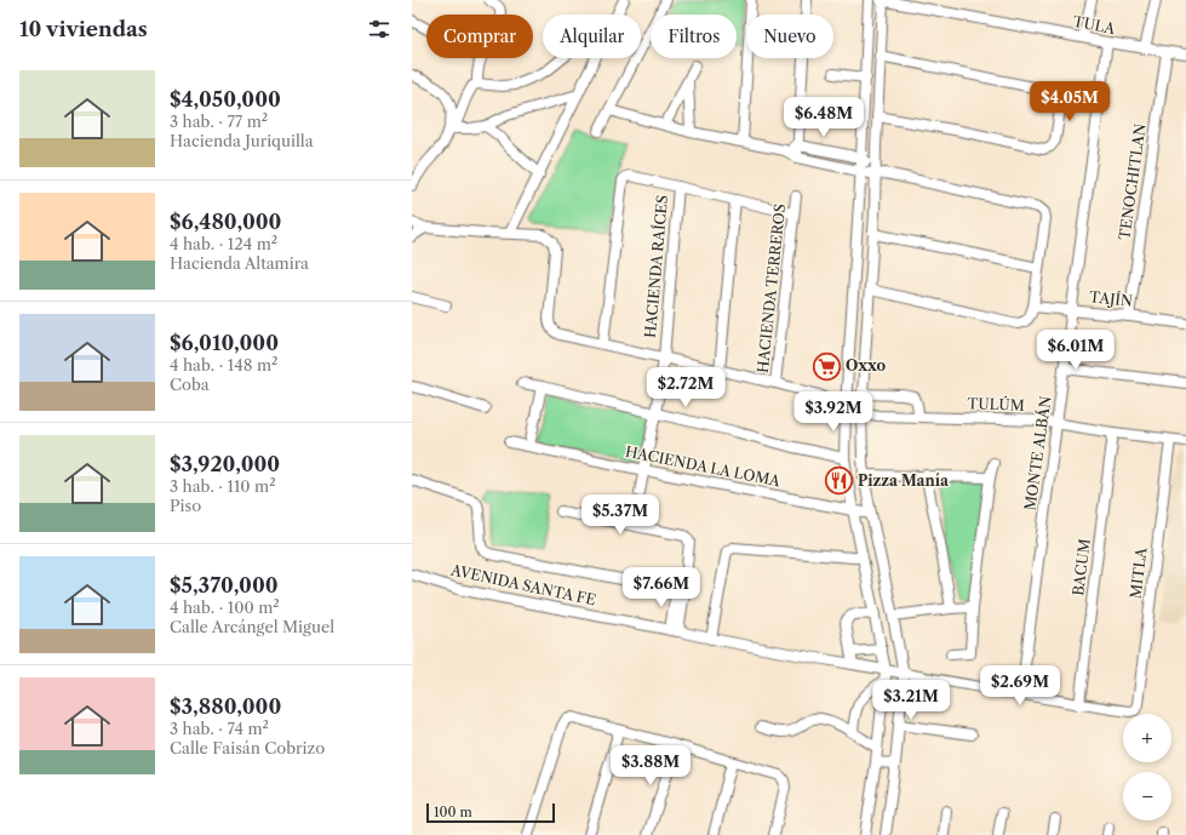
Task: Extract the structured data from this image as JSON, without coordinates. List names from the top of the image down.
{
  "streets": {
    "street": [
      "TULA",
      "TENOCHITLAN",
      "HACIENDA RAÍCES",
      "HACIENDA TERREROS",
      "TAJÍN",
      "TULÚM",
      "MONTE ALBÁN",
      "HACIENDA LA LOMA",
      "BACUM",
      "MITLA",
      "AVENIDA SANTA FE"
    ]
  },
  "crossings": [
    ["TULA", "TENOCHITLAN"],
    ["TULA", "MONTE ALBÁN"],
    ["TENOCHITLAN", "TAJÍN"],
    ["HACIENDA RAÍCES", "TULÚM"],
    ["HACIENDA RAÍCES", "HACIENDA LA LOMA"],
    ["HACIENDA TERREROS", "TULÚM"],
    ["TAJÍN", "MONTE ALBÁN"],
    ["TULÚM", "MONTE ALBÁN"],
    ["TULÚM", "BACUM"],
    ["TULÚM", "MITLA"],
    ["MONTE ALBÁN", "AVENIDA SANTA FE"],
    ["BACUM", "AVENIDA SANTA FE"],
    ["MITLA", "AVENIDA SANTA FE"]
  ],
  "places": {
    "supermarket": ["Oxxo"],
    "restaurant": ["Pizza Manía"]
  },
  "scale_bar": "100 m",
  "page": {
    "heading": "10 viviendas",
    "chip": [
      "Comprar",
      "Alquilar",
      "Filtros",
      "Nuevo"
    ],
    "list": [
      {
        "name": "$4,050,000",
        "note": "3 hab. · 77 m² · Hacienda Juriquilla"
      },
      {
        "name": "$6,480,000",
        "note": "4 hab. · 124 m² · Hacienda Altamira"
      },
      {
        "name": "$6,010,000",
        "note": "4 hab. · 148 m² · Coba"
      },
      {
        "name": "$3,920,000",
        "note": "3 hab. · 110 m² · Piso"
      },
      {
        "name": "$5,370,000",
        "note": "4 hab. · 100 m² · Calle Arcángel Miguel"
      },
      {
        "name": "$3,880,000",
        "note": "3 hab. · 74 m² · Calle Faisán Cobrizo"
      }
    ],
    "price": [
      "$4.05M",
      "$6.48M",
      "$6.01M",
      "$2.72M",
      "$3.92M",
      "$5.37M",
      "$7.66M",
      "$2.69M",
      "$3.21M",
      "$3.88M"
    ],
    "map_buttons": ["+", "−"],
    "scale": "100 m"
  }
}
